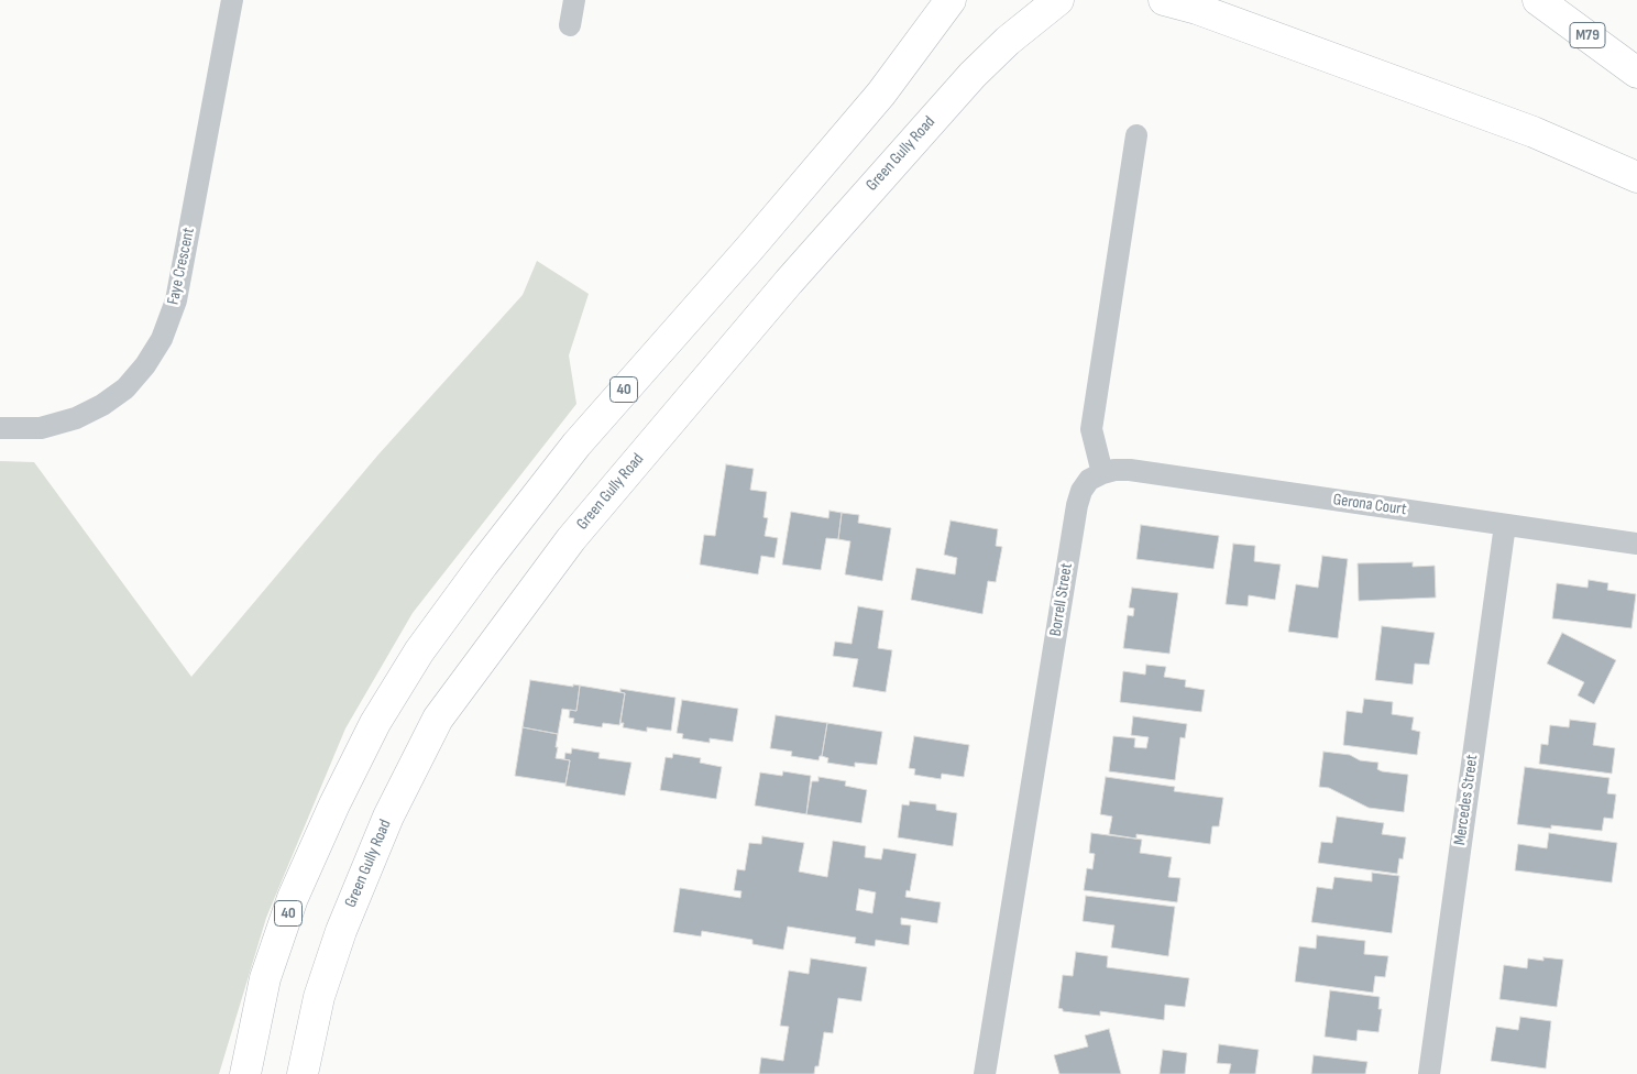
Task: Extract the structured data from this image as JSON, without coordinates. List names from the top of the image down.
{
  "streets": {
    "main road": ["M79", "Green Gully Road", "40"],
    "street": [
      "Faye Crescent",
      "Gerona Court",
      "Borrell Street",
      "Mercedes Street"
    ]
  },
  "crossings": [
    ["Gerona Court", "Borrell Street"],
    ["Gerona Court", "Mercedes Street"]
  ]
}
